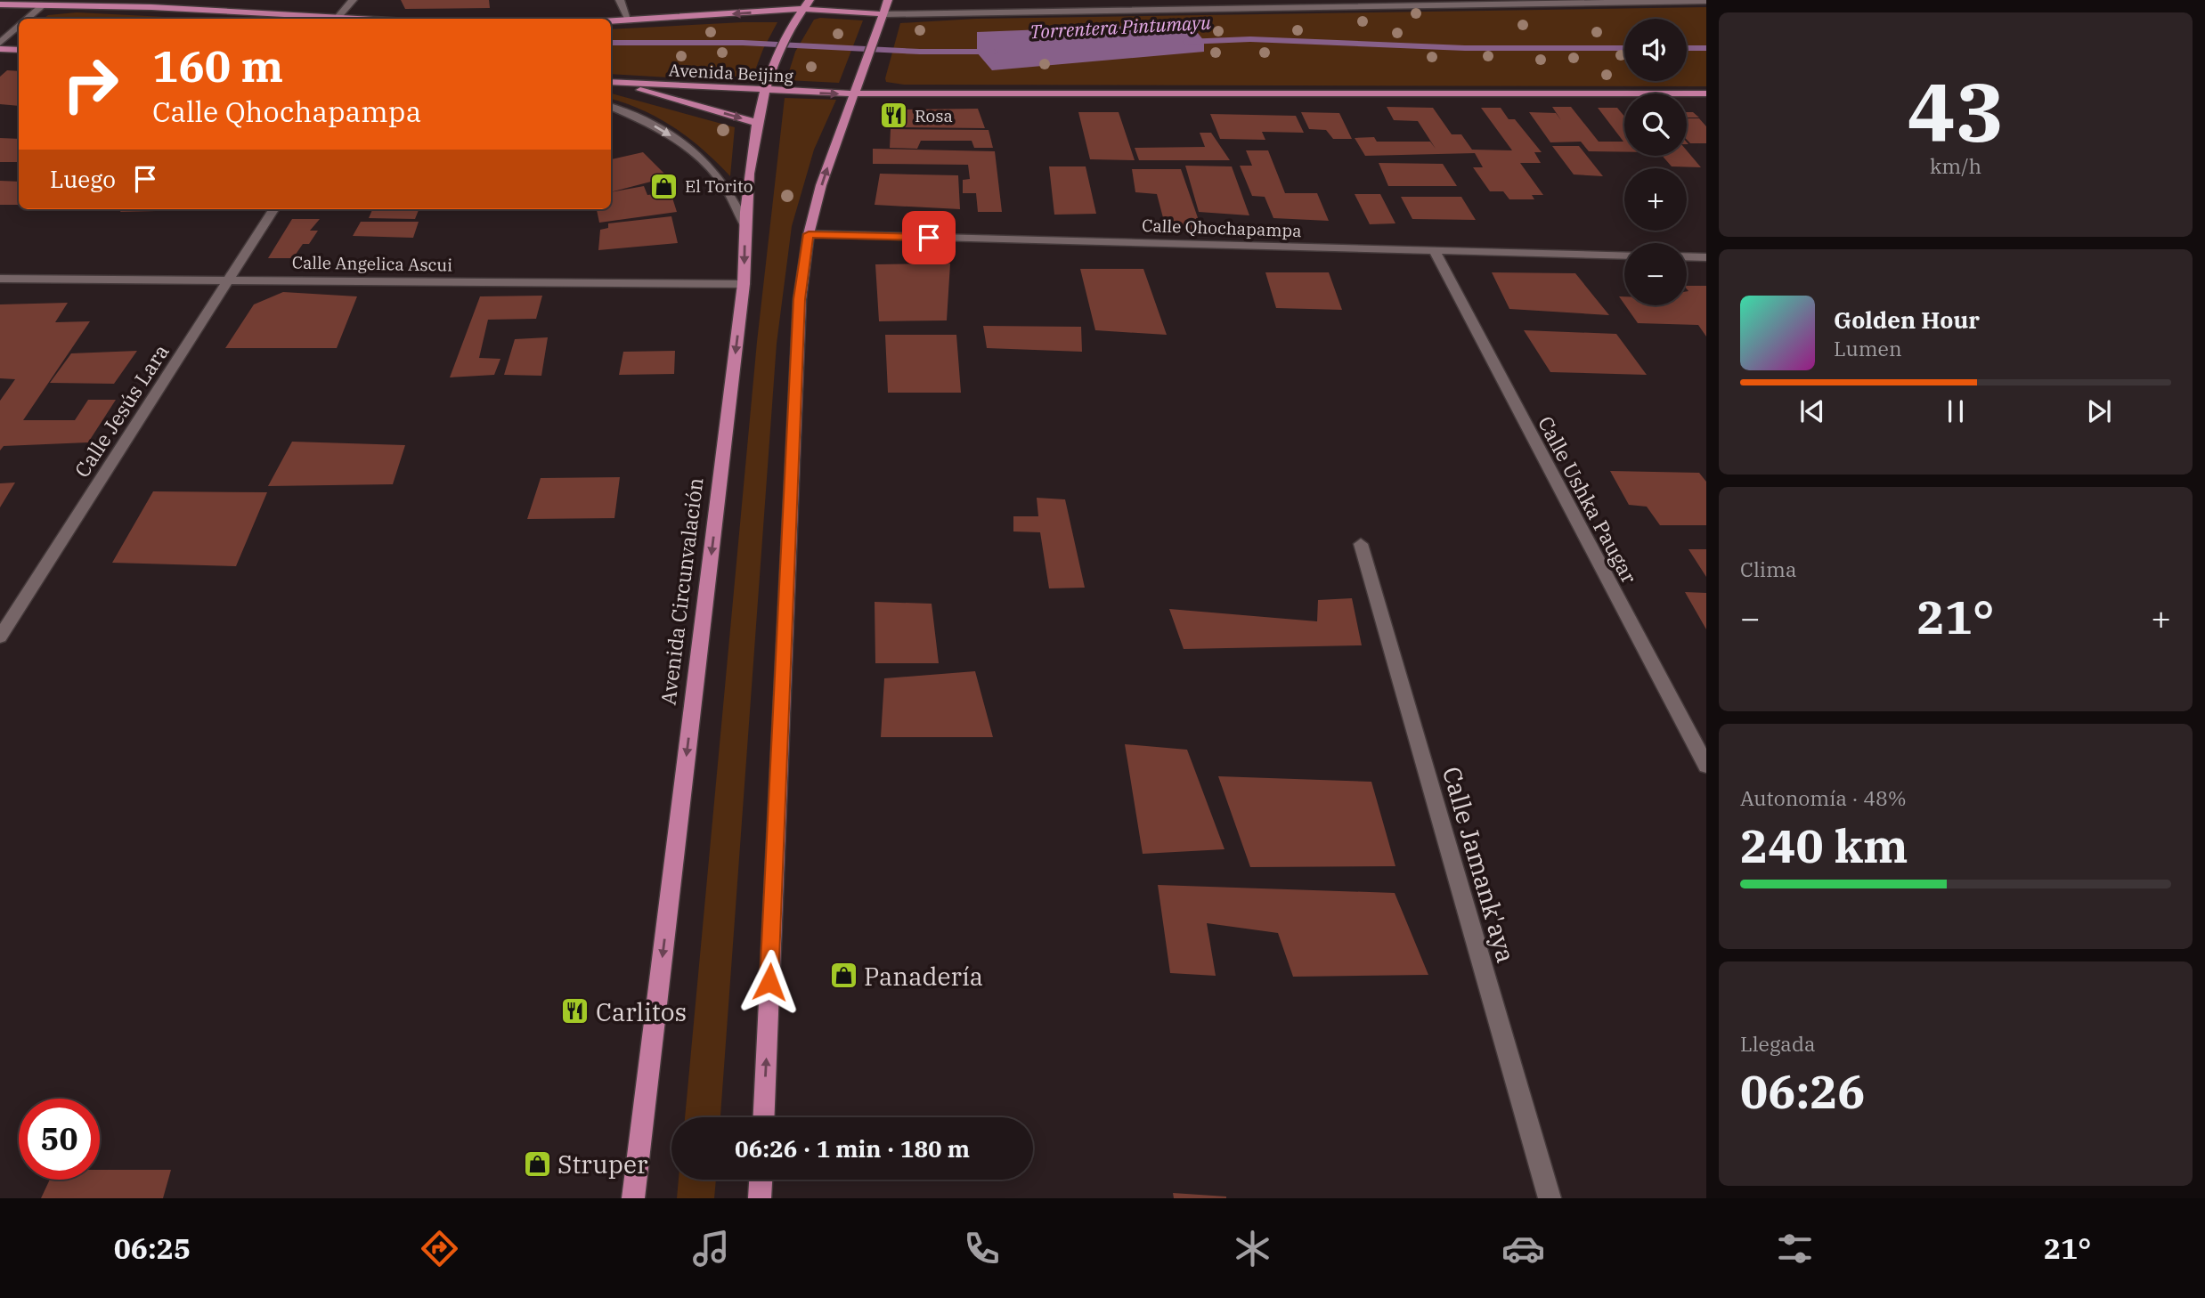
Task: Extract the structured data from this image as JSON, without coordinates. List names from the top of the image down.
{
  "streets": {
    "main road": ["Avenida Beijing", "Avenida Circunvalación"],
    "street": [
      "Calle Qhochapampa",
      "Calle Angelica Ascui",
      "Calle Jesús Lara",
      "Calle Ushka Paugar",
      "Calle Jamank'aya"
    ]
  },
  "crossings": [
    ["Avenida Beijing", "Avenida Circunvalación"],
    ["Calle Qhochapampa", "Calle Ushka Paugar"],
    ["Calle Angelica Ascui", "Calle Jesús Lara"],
    ["Calle Angelica Ascui", "Avenida Circunvalación"]
  ],
  "water": ["Torrentera Pintumayu"],
  "places": {
    "restaurant": ["Rosa", "Carlitos"],
    "shop": ["El Torito", "Panadería", "Struper"]
  },
  "page": {
    "tile": [
      ["43", "km/h"],
      "Clima",
      ["Autonomía · 48%", "240 km"],
      ["Llegada", "06:26"]
    ],
    "map_buttons": ["+", "−"],
    "turn": ["160 m", "Calle Qhochapampa"],
    "then": "Luego",
    "song": ["Golden Hour", "Lumen"],
    "heat": ["−", "21°", "+"],
    "limit": "50",
    "trip": "06:26 · 1 min · 180 m",
    "tabs": ["06:25", "21°"]
  }
}
